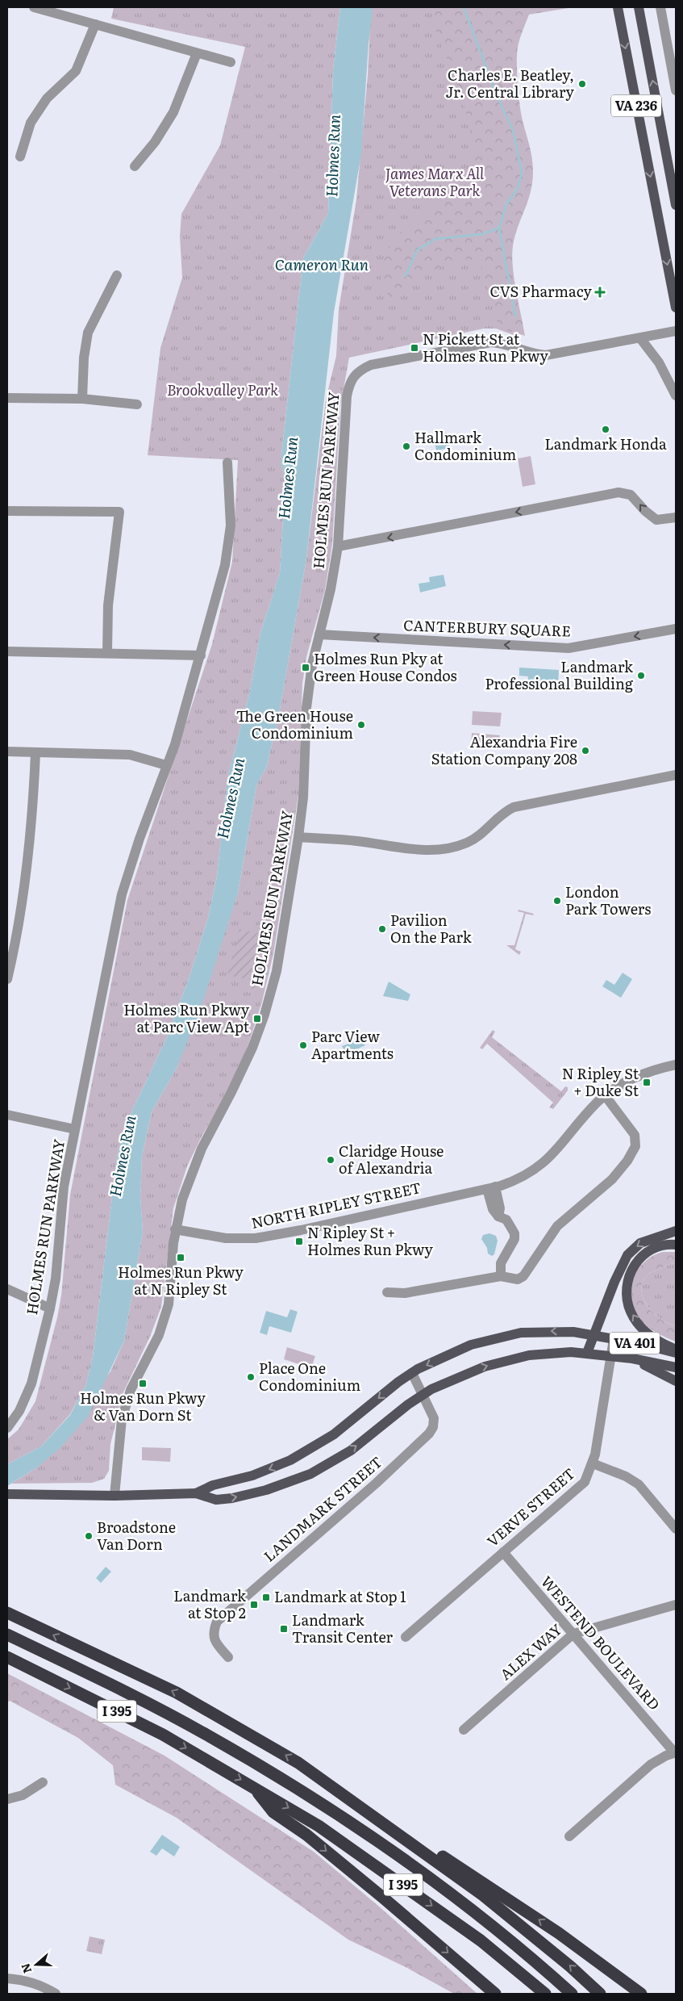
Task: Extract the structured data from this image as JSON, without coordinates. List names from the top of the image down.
{
  "streets": {
    "highway": ["I 395"],
    "main road": ["VA 236", "VA 401"],
    "street": [
      "HOLMES RUN PARKWAY",
      "CANTERBURY SQUARE",
      "NORTH RIPLEY STREET",
      "VERVE STREET",
      "LANDMARK STREET",
      "WESTEND BOULEVARD",
      "ALEX WAY"
    ]
  },
  "crossings": [
    ["HOLMES RUN PARKWAY", "CANTERBURY SQUARE"],
    ["HOLMES RUN PARKWAY", "NORTH RIPLEY STREET"],
    ["HOLMES RUN PARKWAY", "VA 401"],
    ["VA 401", "VERVE STREET"],
    ["VA 401", "LANDMARK STREET"],
    ["VERVE STREET", "WESTEND BOULEVARD"],
    ["WESTEND BOULEVARD", "ALEX WAY"]
  ],
  "one_way": ["CANTERBURY SQUARE"],
  "water": ["Holmes Run", "Cameron Run"],
  "parks": ["James Marx All Veterans Park", "Brookvalley Park"],
  "places": {
    "other": [
      "Charles E. Beatley, Jr. Central Library",
      "Landmark Honda",
      "Hallmark Condominium",
      "Landmark Professional Building",
      "The Green House Condominium",
      "Alexandria Fire Station Company 208",
      "London Park Towers",
      "Pavilion On the Park",
      "Parc View Apartments",
      "Claridge House of Alexandria",
      "Place One Condominium",
      "Broadstone Van Dorn"
    ],
    "health": ["CVS Pharmacy"],
    "transit": [
      "N Pickett St at Holmes Run Pkwy",
      "Holmes Run Pky at Green House Condos",
      "Holmes Run Pkwy at Parc View Apt",
      "N Ripley St + Duke St",
      "N Ripley St + Holmes Run Pkwy",
      "Holmes Run Pkwy at N Ripley St",
      "Holmes Run Pkwy & Van Dorn St",
      "Landmark at Stop 1",
      "Landmark at Stop 2",
      "Landmark Transit Center"
    ]
  },
  "north": "left"
}
